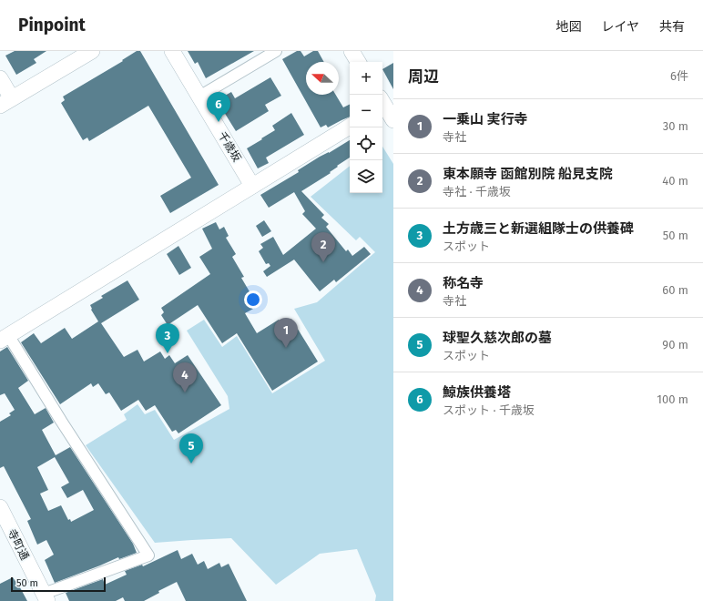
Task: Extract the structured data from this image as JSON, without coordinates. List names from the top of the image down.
{
  "streets": {
    "street": ["千歳坂", "寺町通"]
  },
  "scale_bar": "50 m",
  "north": "left",
  "page": {
    "header": "Pinpoint",
    "nav": ["地図", "レイヤ", "共有"],
    "heading": ["周辺", "6件"],
    "map_buttons": ["+", "−"],
    "pins": [
      "6",
      "2",
      "1",
      "3",
      "4",
      "5"
    ],
    "list": [
      {
        "mark": "1",
        "name": "一乗山 実行寺",
        "note": "寺社",
        "value": "30 m"
      },
      {
        "mark": "2",
        "name": "東本願寺 函館別院 船見支院",
        "note": "寺社 · 千歳坂",
        "value": "40 m"
      },
      {
        "mark": "3",
        "name": "土方歳三と新選組隊士の供養碑",
        "note": "スポット",
        "value": "50 m"
      },
      {
        "mark": "4",
        "name": "称名寺",
        "note": "寺社",
        "value": "60 m"
      },
      {
        "mark": "5",
        "name": "球聖久慈次郎の墓",
        "note": "スポット",
        "value": "90 m"
      },
      {
        "mark": "6",
        "name": "鯨族供養塔",
        "note": "スポット · 千歳坂",
        "value": "100 m"
      }
    ],
    "scale": "50 m"
  }
}
